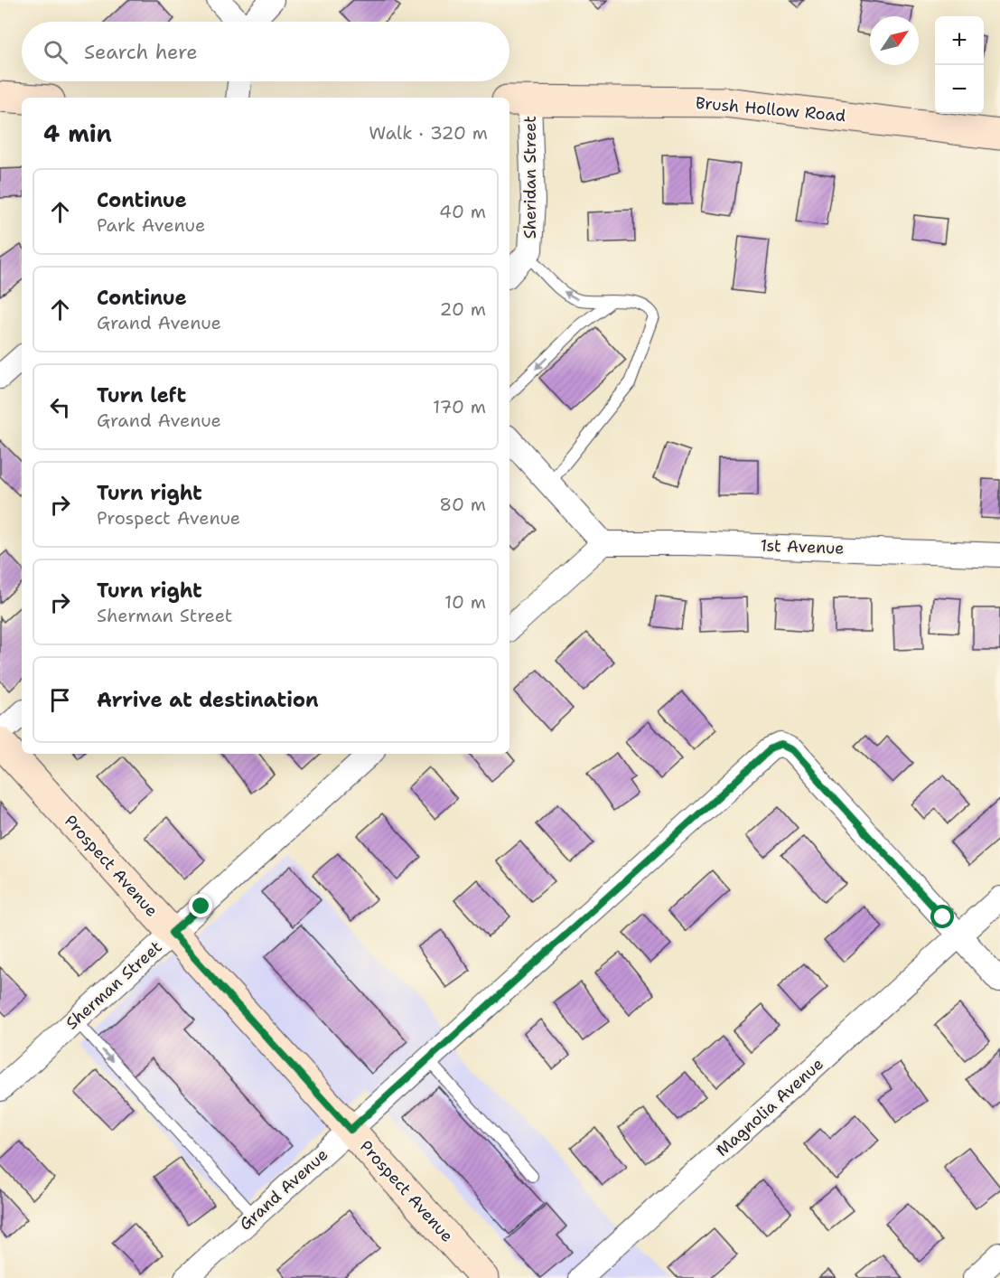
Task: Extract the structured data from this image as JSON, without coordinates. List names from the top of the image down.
{
  "streets": {
    "main road": ["Brush Hollow Road", "Prospect Avenue"],
    "street": [
      "Sheridan Street",
      "1st Avenue",
      "Sherman Street",
      "Magnolia Avenue",
      "Grand Avenue"
    ]
  },
  "crossings": [
    ["Brush Hollow Road", "Sheridan Street"],
    ["Prospect Avenue", "Sherman Street"],
    ["Prospect Avenue", "Grand Avenue"],
    ["Magnolia Avenue", "Grand Avenue"]
  ],
  "north": "top right",
  "page": {
    "map_buttons": ["+", "−"],
    "search": "Search here",
    "heading": ["4 min", "Walk · 320 m"],
    "list": [
      ["Continue", "Park Avenue", "40 m"],
      ["Continue", "Grand Avenue", "20 m"],
      ["Turn left", "Grand Avenue", "170 m"],
      ["Turn right", "Prospect Avenue", "80 m"],
      ["Turn right", "Sherman Street", "10 m"],
      "Arrive at destination"
    ]
  }
}
